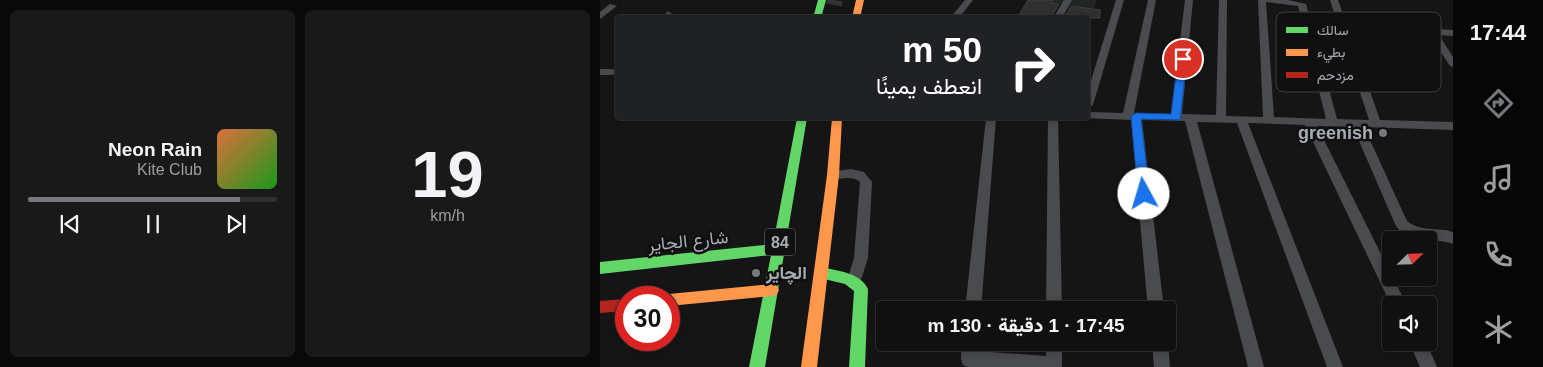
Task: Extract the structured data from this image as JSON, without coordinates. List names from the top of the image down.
{
  "streets": {
    "main road": ["شارع الجاير", "84"]
  },
  "crossings": [
    ["شارع الجاير", "84"]
  ],
  "places": ["greenish", "الچاير"],
  "legend": ["سالك", "بطيء", "مزدحم"],
  "north": "top right",
  "page": {
    "tabs": "17:44",
    "tile": ["19", "km/h"],
    "turn": ["50 m", "انعطف يمينًا"],
    "song": ["Neon Rain", "Kite Club"],
    "limit": "30",
    "trip": "17:45 · 1 دقيقة · 130 m"
  }
}
